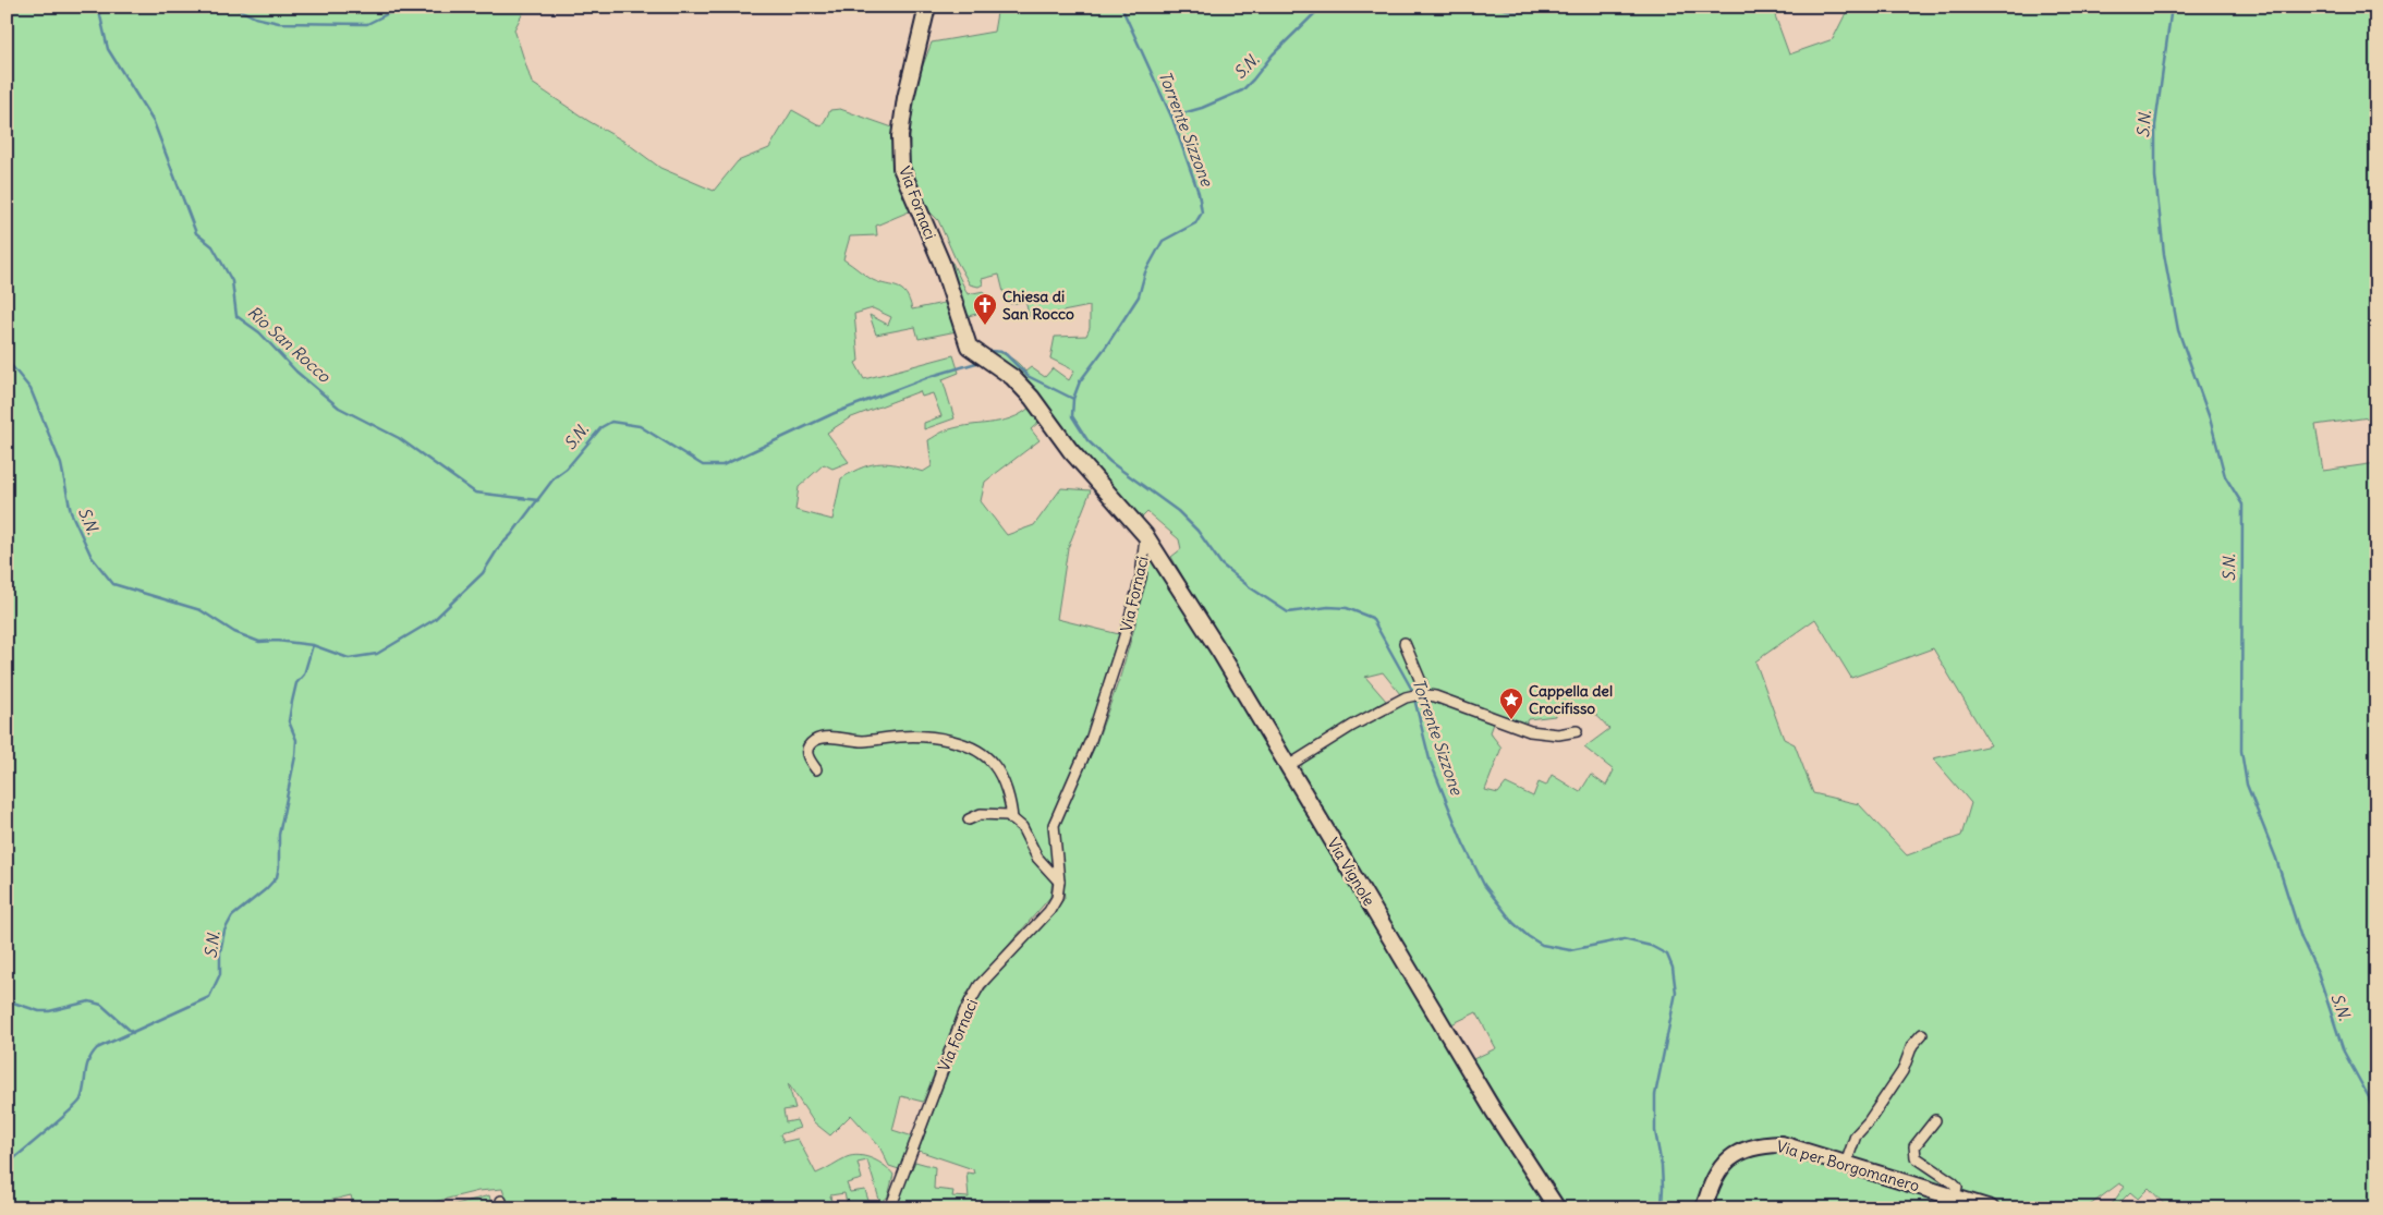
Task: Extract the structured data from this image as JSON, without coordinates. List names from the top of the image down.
{
  "streets": {
    "street": ["Via Fornaci", "Via Vignole", "Via per Borgomanero"]
  },
  "crossings": [
    ["Via Fornaci", "Via Vignole"]
  ],
  "water": ["S.N.", "Torrente Sizzone", "Rio San Rocco"],
  "places": {
    "church": ["Chiesa di San Rocco"],
    "place": ["Cappella del Crocifisso"]
  }
}
